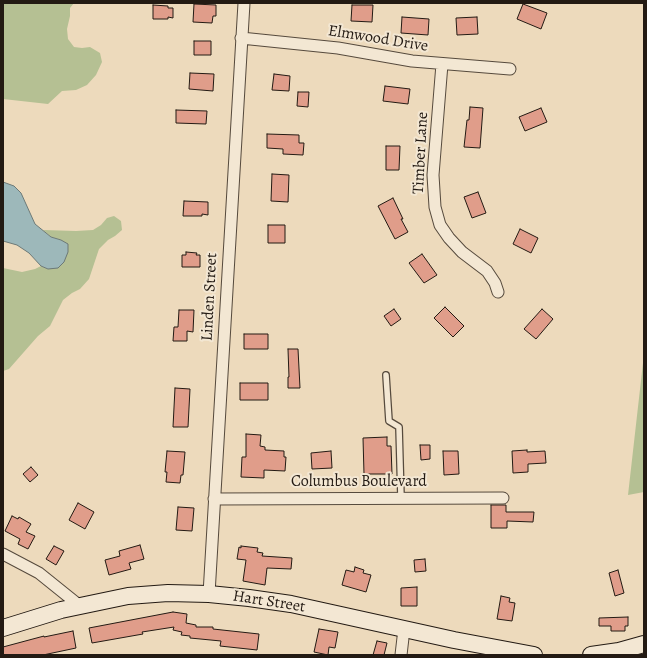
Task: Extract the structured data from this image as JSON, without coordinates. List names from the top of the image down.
{
  "streets": {
    "main road": ["Hart Street"],
    "street": [
      "Elmwood Drive",
      "Timber Lane",
      "Linden Street",
      "Columbus Boulevard"
    ]
  },
  "crossings": [
    ["Elmwood Drive", "Timber Lane"],
    ["Elmwood Drive", "Linden Street"],
    ["Linden Street", "Columbus Boulevard"],
    ["Linden Street", "Hart Street"]
  ]
}
